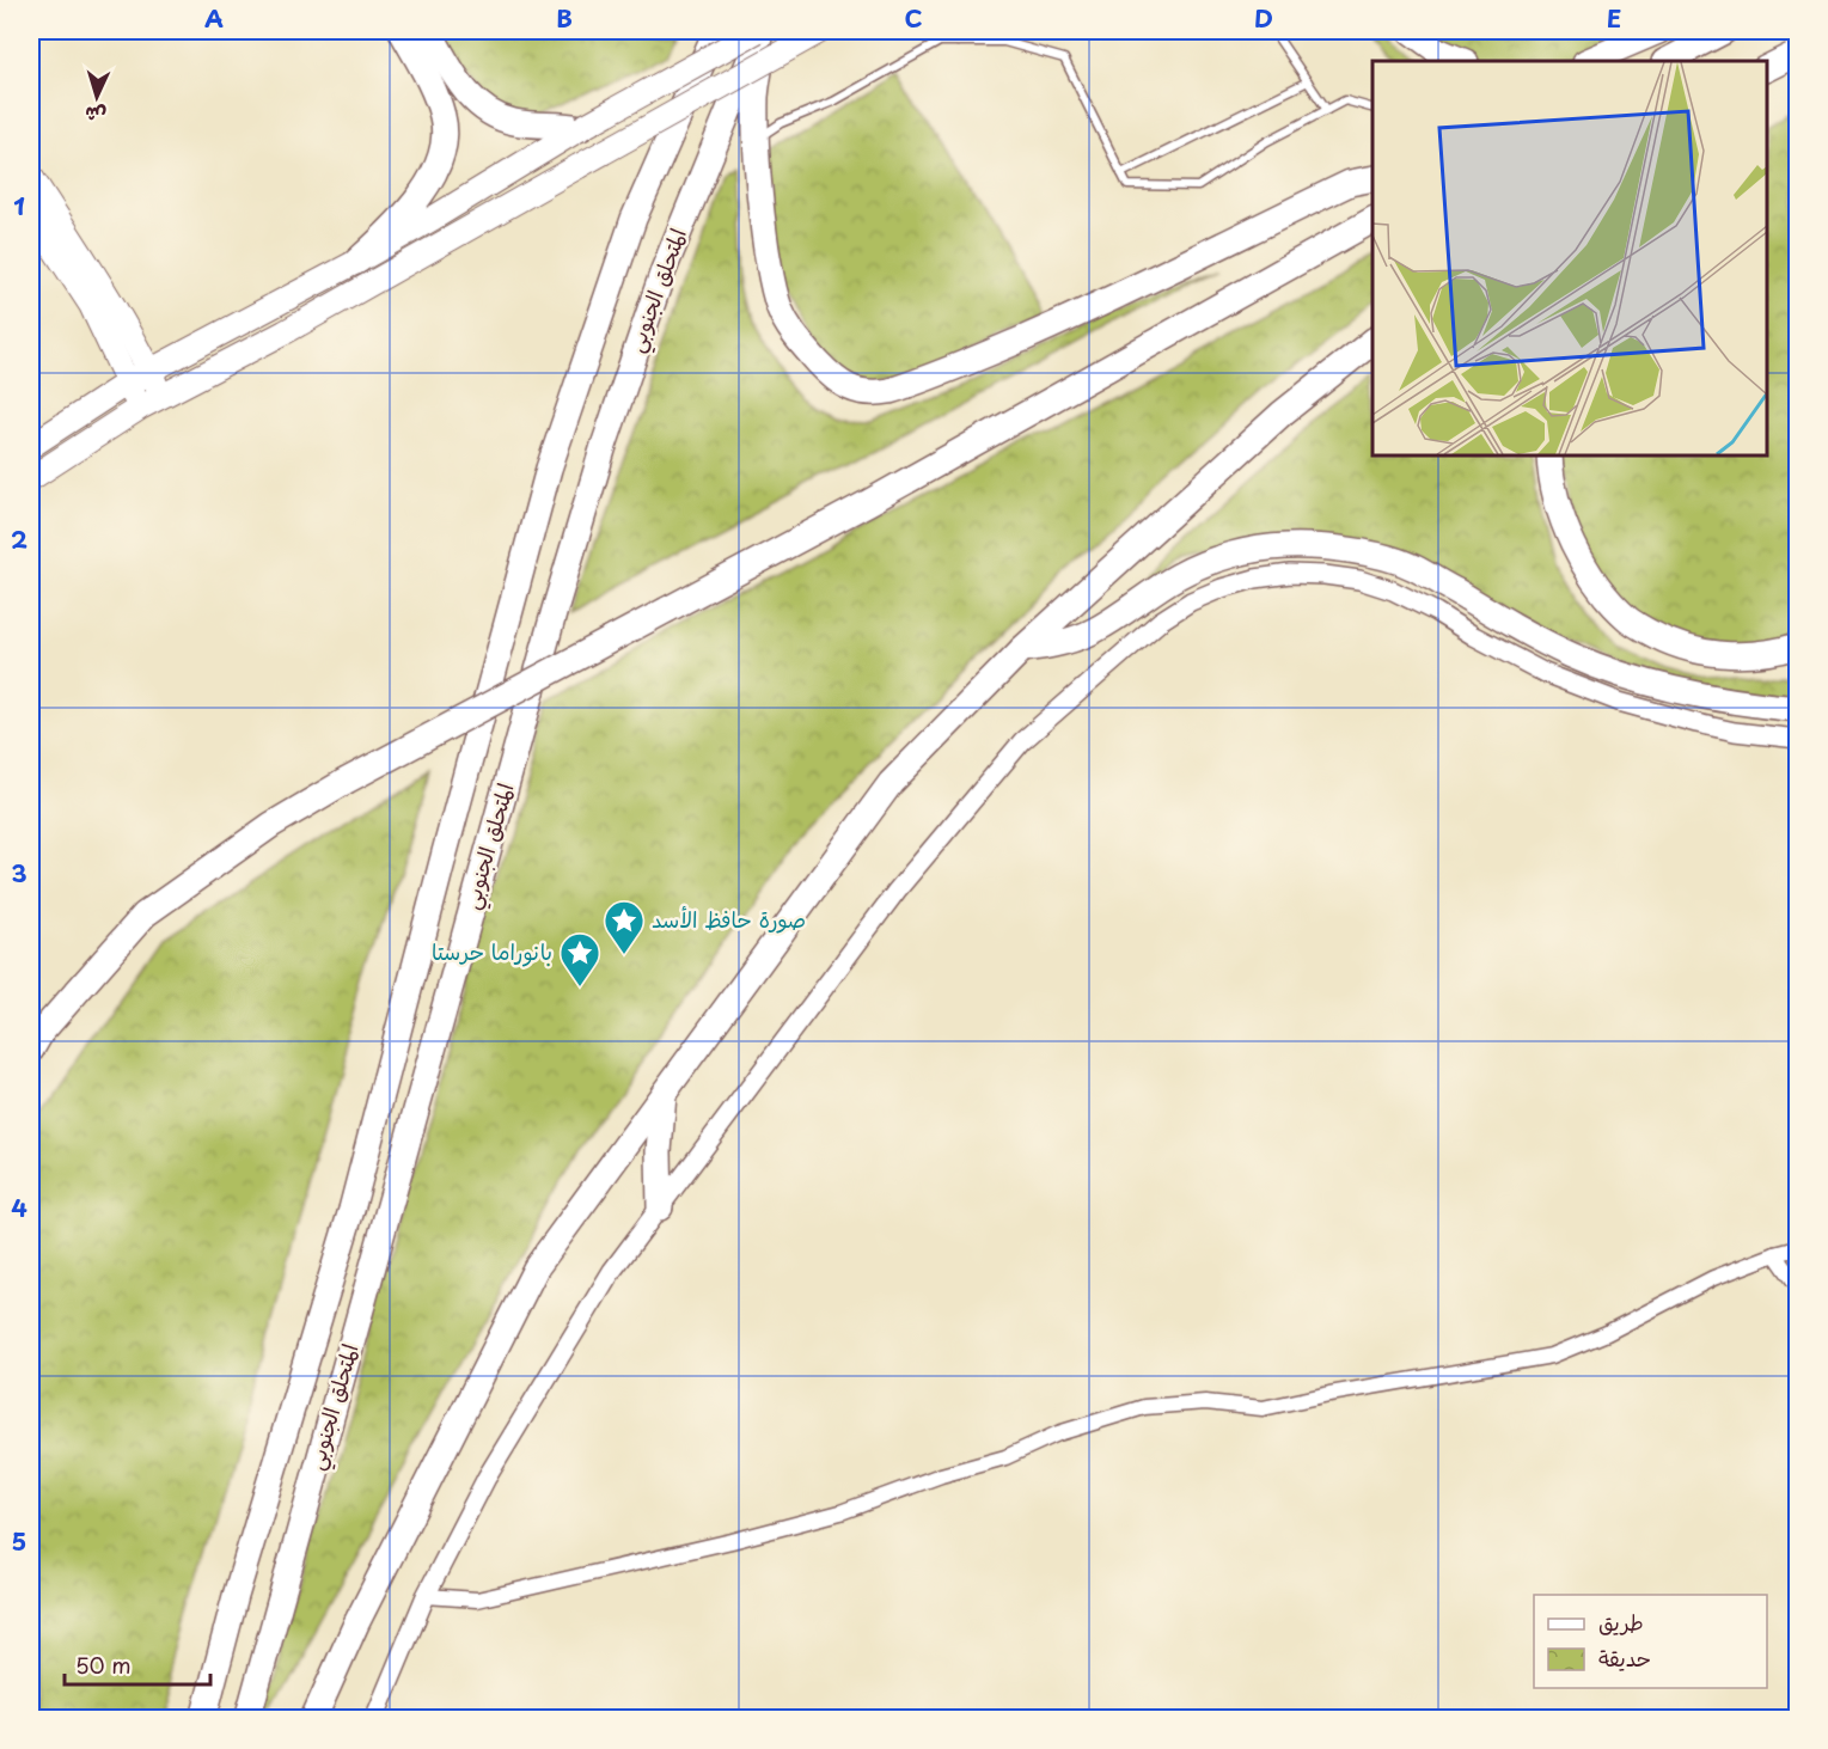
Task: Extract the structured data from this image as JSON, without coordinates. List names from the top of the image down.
{
  "streets": {
    "highway": ["المتحلق الجنوبي"]
  },
  "places": {
    "place": ["صورة حافظ الأسد", "بانوراما حرستا"]
  },
  "legend": ["طريق", "حديقة"],
  "scale_bar": "50 m",
  "north": "bottom",
  "grid": {
    "columns": [
      "A",
      "B",
      "C",
      "D",
      "E"
    ],
    "rows": [
      "1",
      "2",
      "3",
      "4",
      "5"
    ]
  }
}
